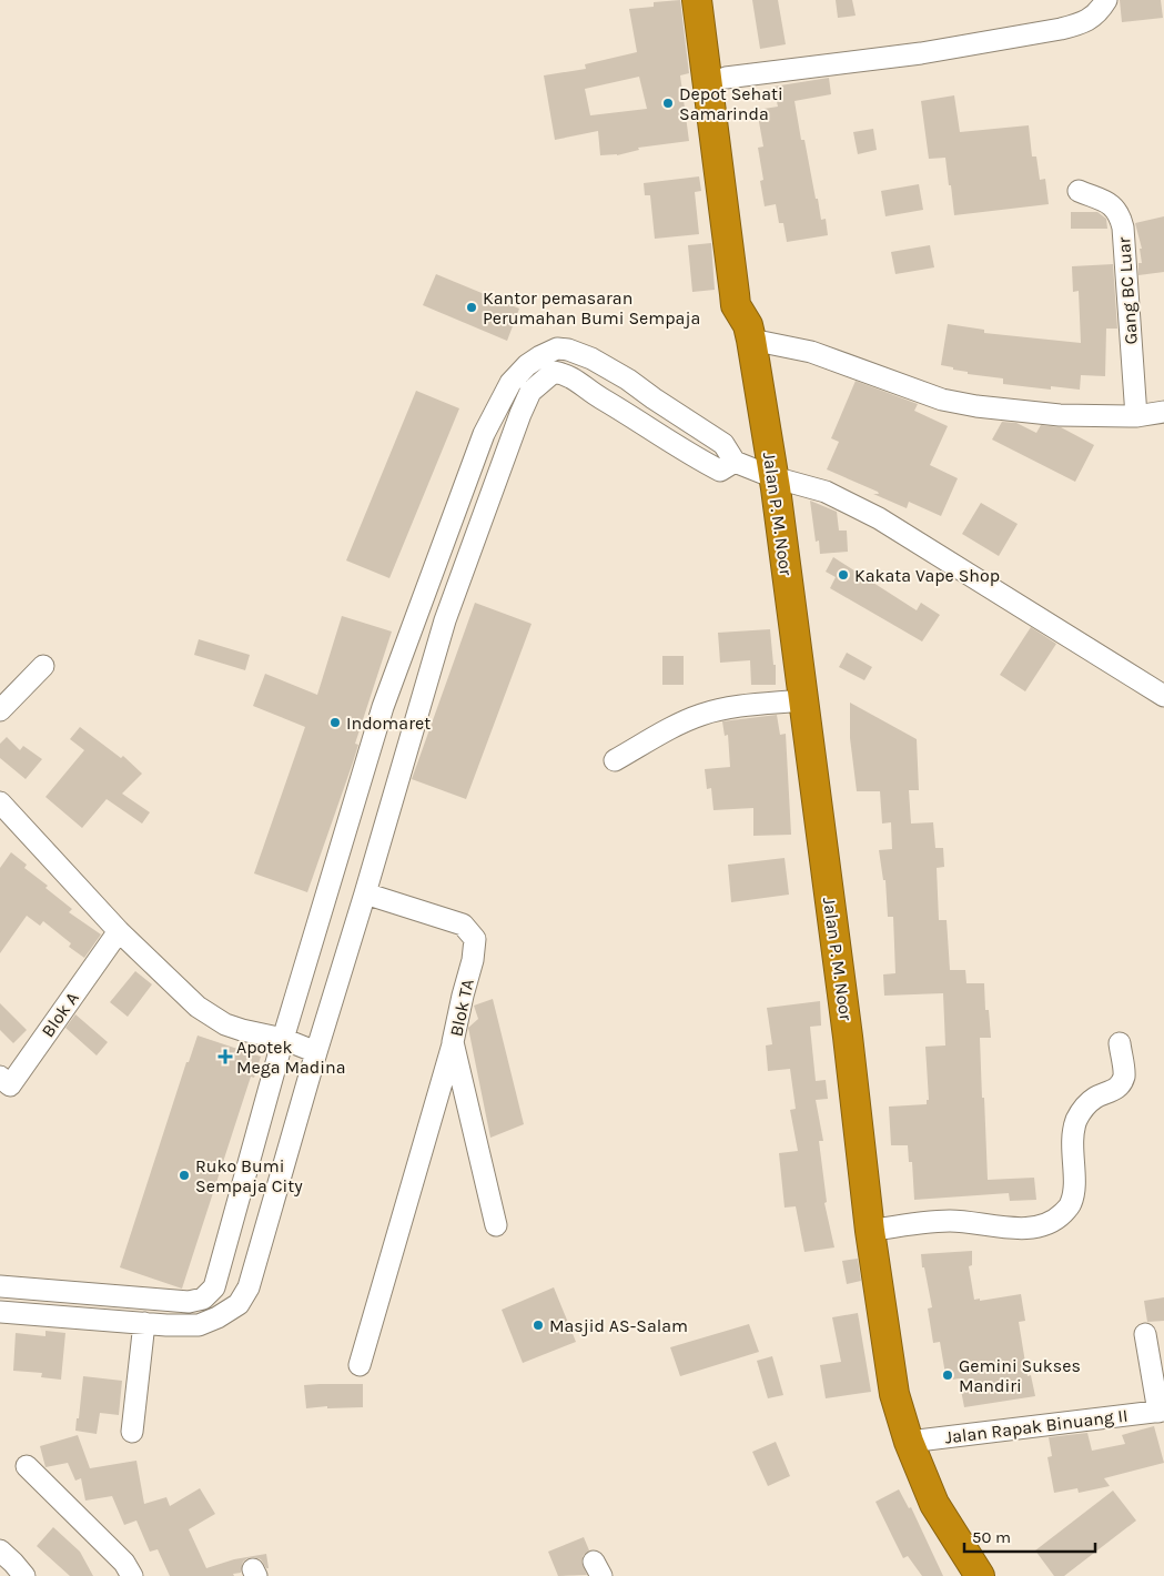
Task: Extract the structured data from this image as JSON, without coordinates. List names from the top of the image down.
{
  "streets": {
    "highway": ["Jalan P. M. Noor"],
    "street": [
      "Gang BC Luar",
      "Blok TA",
      "Blok A",
      "Jalan Rapak Binuang II"
    ]
  },
  "crossings": [
    ["Jalan P. M. Noor", "Jalan Rapak Binuang II"]
  ],
  "places": {
    "other": [
      "Depot Sehati Samarinda",
      "Kantor pemasaran Perumahan Bumi Sempaja",
      "Kakata Vape Shop",
      "Indomaret",
      "Ruko Bumi Sempaja City",
      "Masjid AS-Salam",
      "Gemini Sukses Mandiri"
    ],
    "health": ["Apotek Mega Madina"]
  },
  "scale_bar": "50 m"
}
